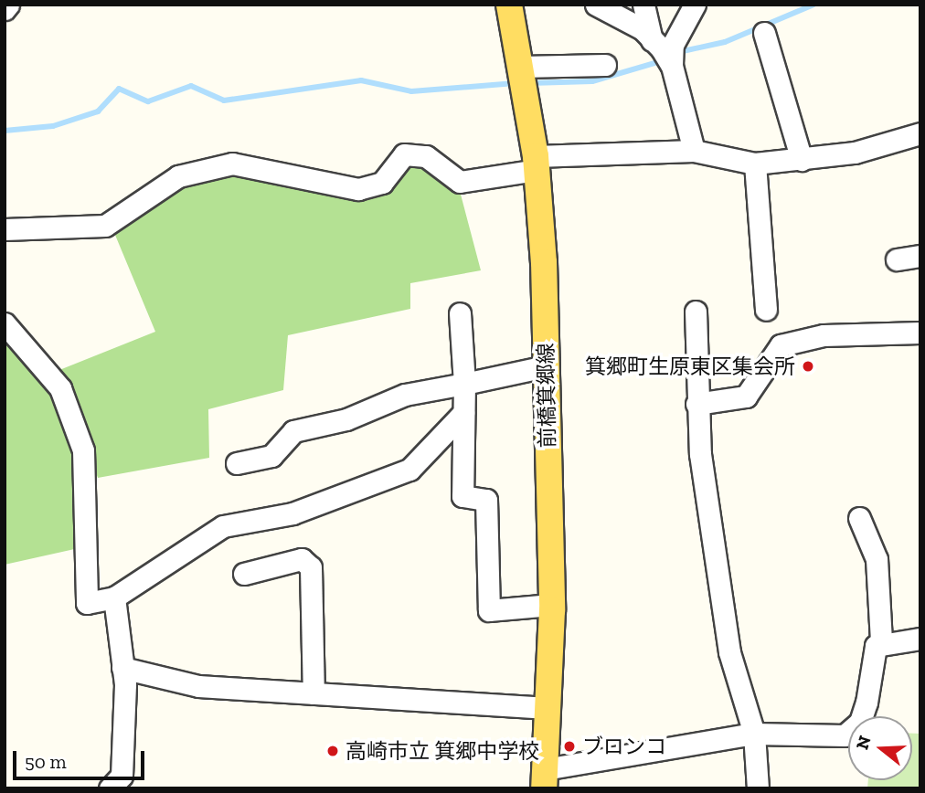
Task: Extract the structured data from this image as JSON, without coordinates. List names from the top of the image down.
{
  "streets": {
    "main road": ["前橋箕郷線"]
  },
  "places": ["箕郷町生原東区集会所", "ブロンコ", "高崎市立 箕郷中学校"],
  "scale_bar": "50 m",
  "north": "left"
}
